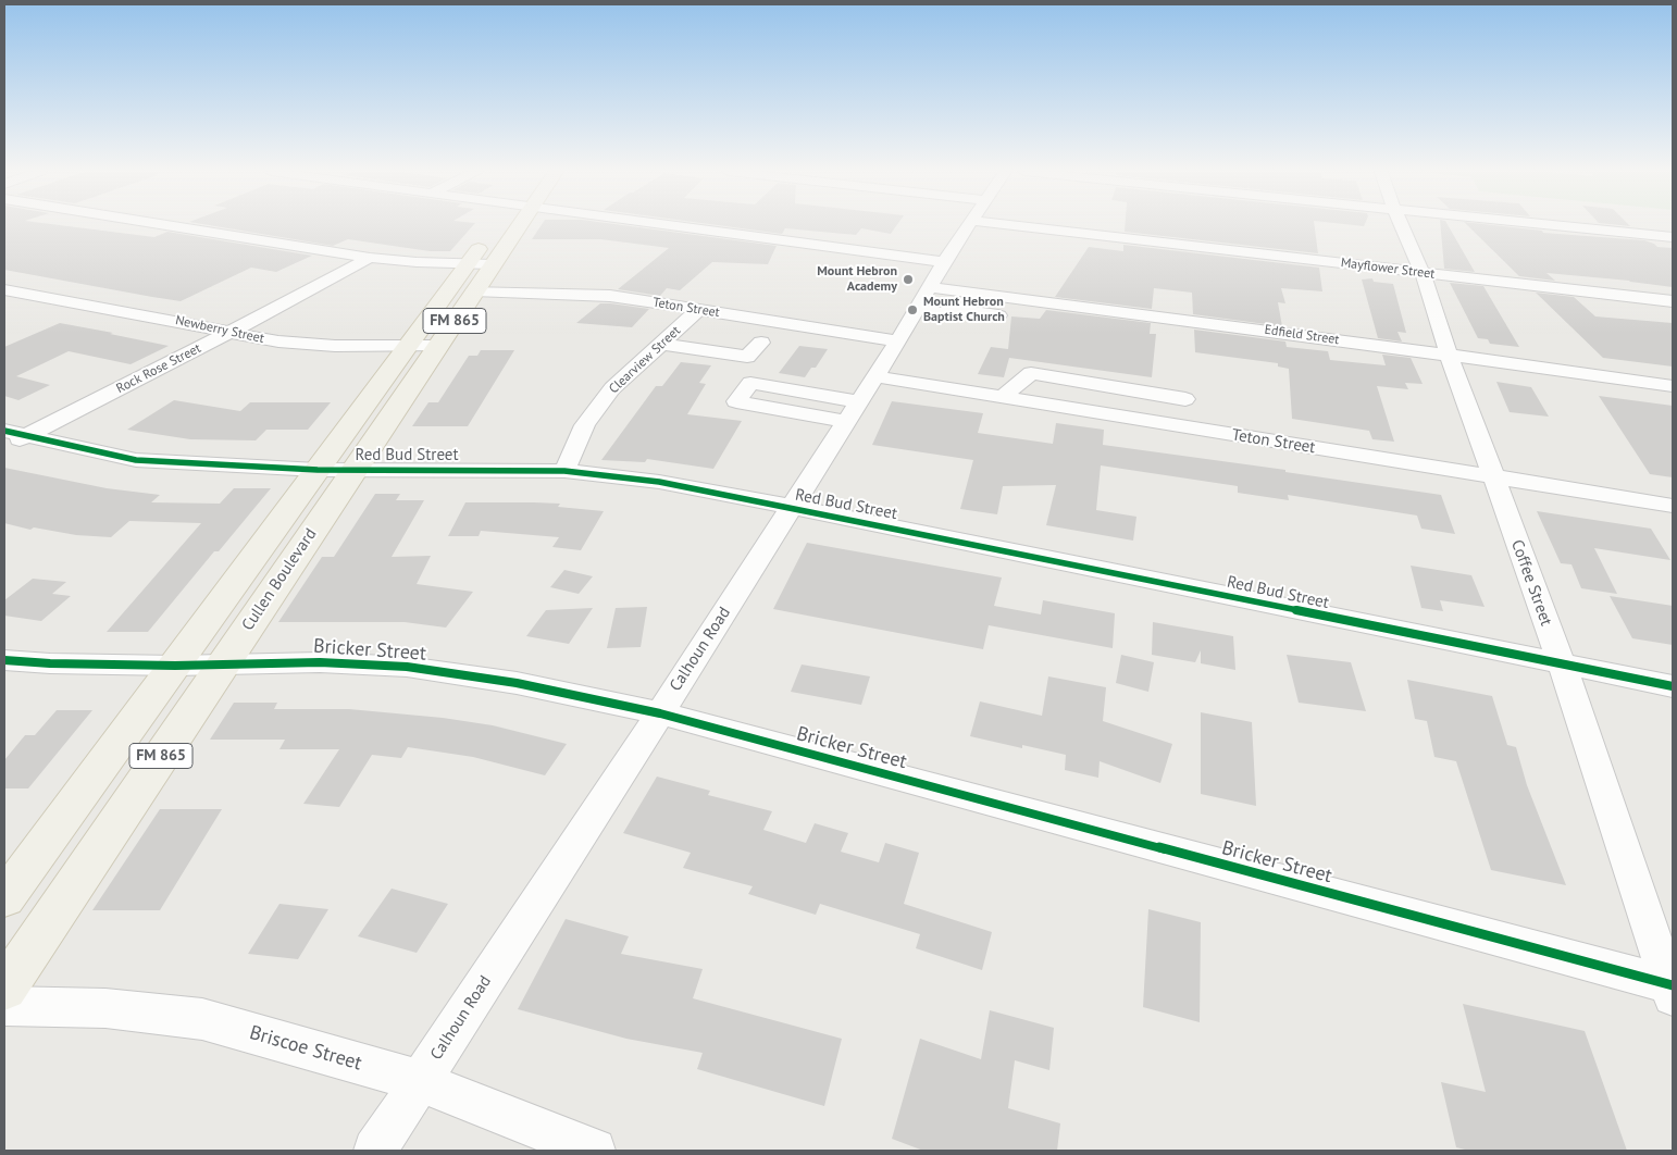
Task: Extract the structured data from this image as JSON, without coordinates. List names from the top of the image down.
{
  "streets": {
    "main road": ["FM 865", "Cullen Boulevard"],
    "street": [
      "Mayflower Street",
      "Teton Street",
      "Newberry Street",
      "Edfield Street",
      "Clearview Street",
      "Rock Rose Street",
      "Red Bud Street",
      "Coffee Street",
      "Calhoun Road",
      "Bricker Street",
      "Briscoe Street"
    ]
  },
  "crossings": [
    ["Mayflower Street", "Coffee Street"],
    ["Teton Street", "Clearview Street"],
    ["Teton Street", "Cullen Boulevard"],
    ["Teton Street", "Coffee Street"],
    ["Teton Street", "Calhoun Road"],
    ["Newberry Street", "Rock Rose Street"],
    ["Newberry Street", "Cullen Boulevard"],
    ["Edfield Street", "Coffee Street"],
    ["Edfield Street", "Calhoun Road"],
    ["Clearview Street", "Red Bud Street"],
    ["Rock Rose Street", "Red Bud Street"],
    ["Red Bud Street", "Cullen Boulevard"],
    ["Red Bud Street", "Coffee Street"],
    ["Red Bud Street", "Calhoun Road"],
    ["Cullen Boulevard", "Bricker Street"],
    ["Coffee Street", "Bricker Street"],
    ["Calhoun Road", "Bricker Street"],
    ["Calhoun Road", "Briscoe Street"]
  ],
  "places": ["Mount Hebron Academy", "Mount Hebron Baptist Church"]
}
